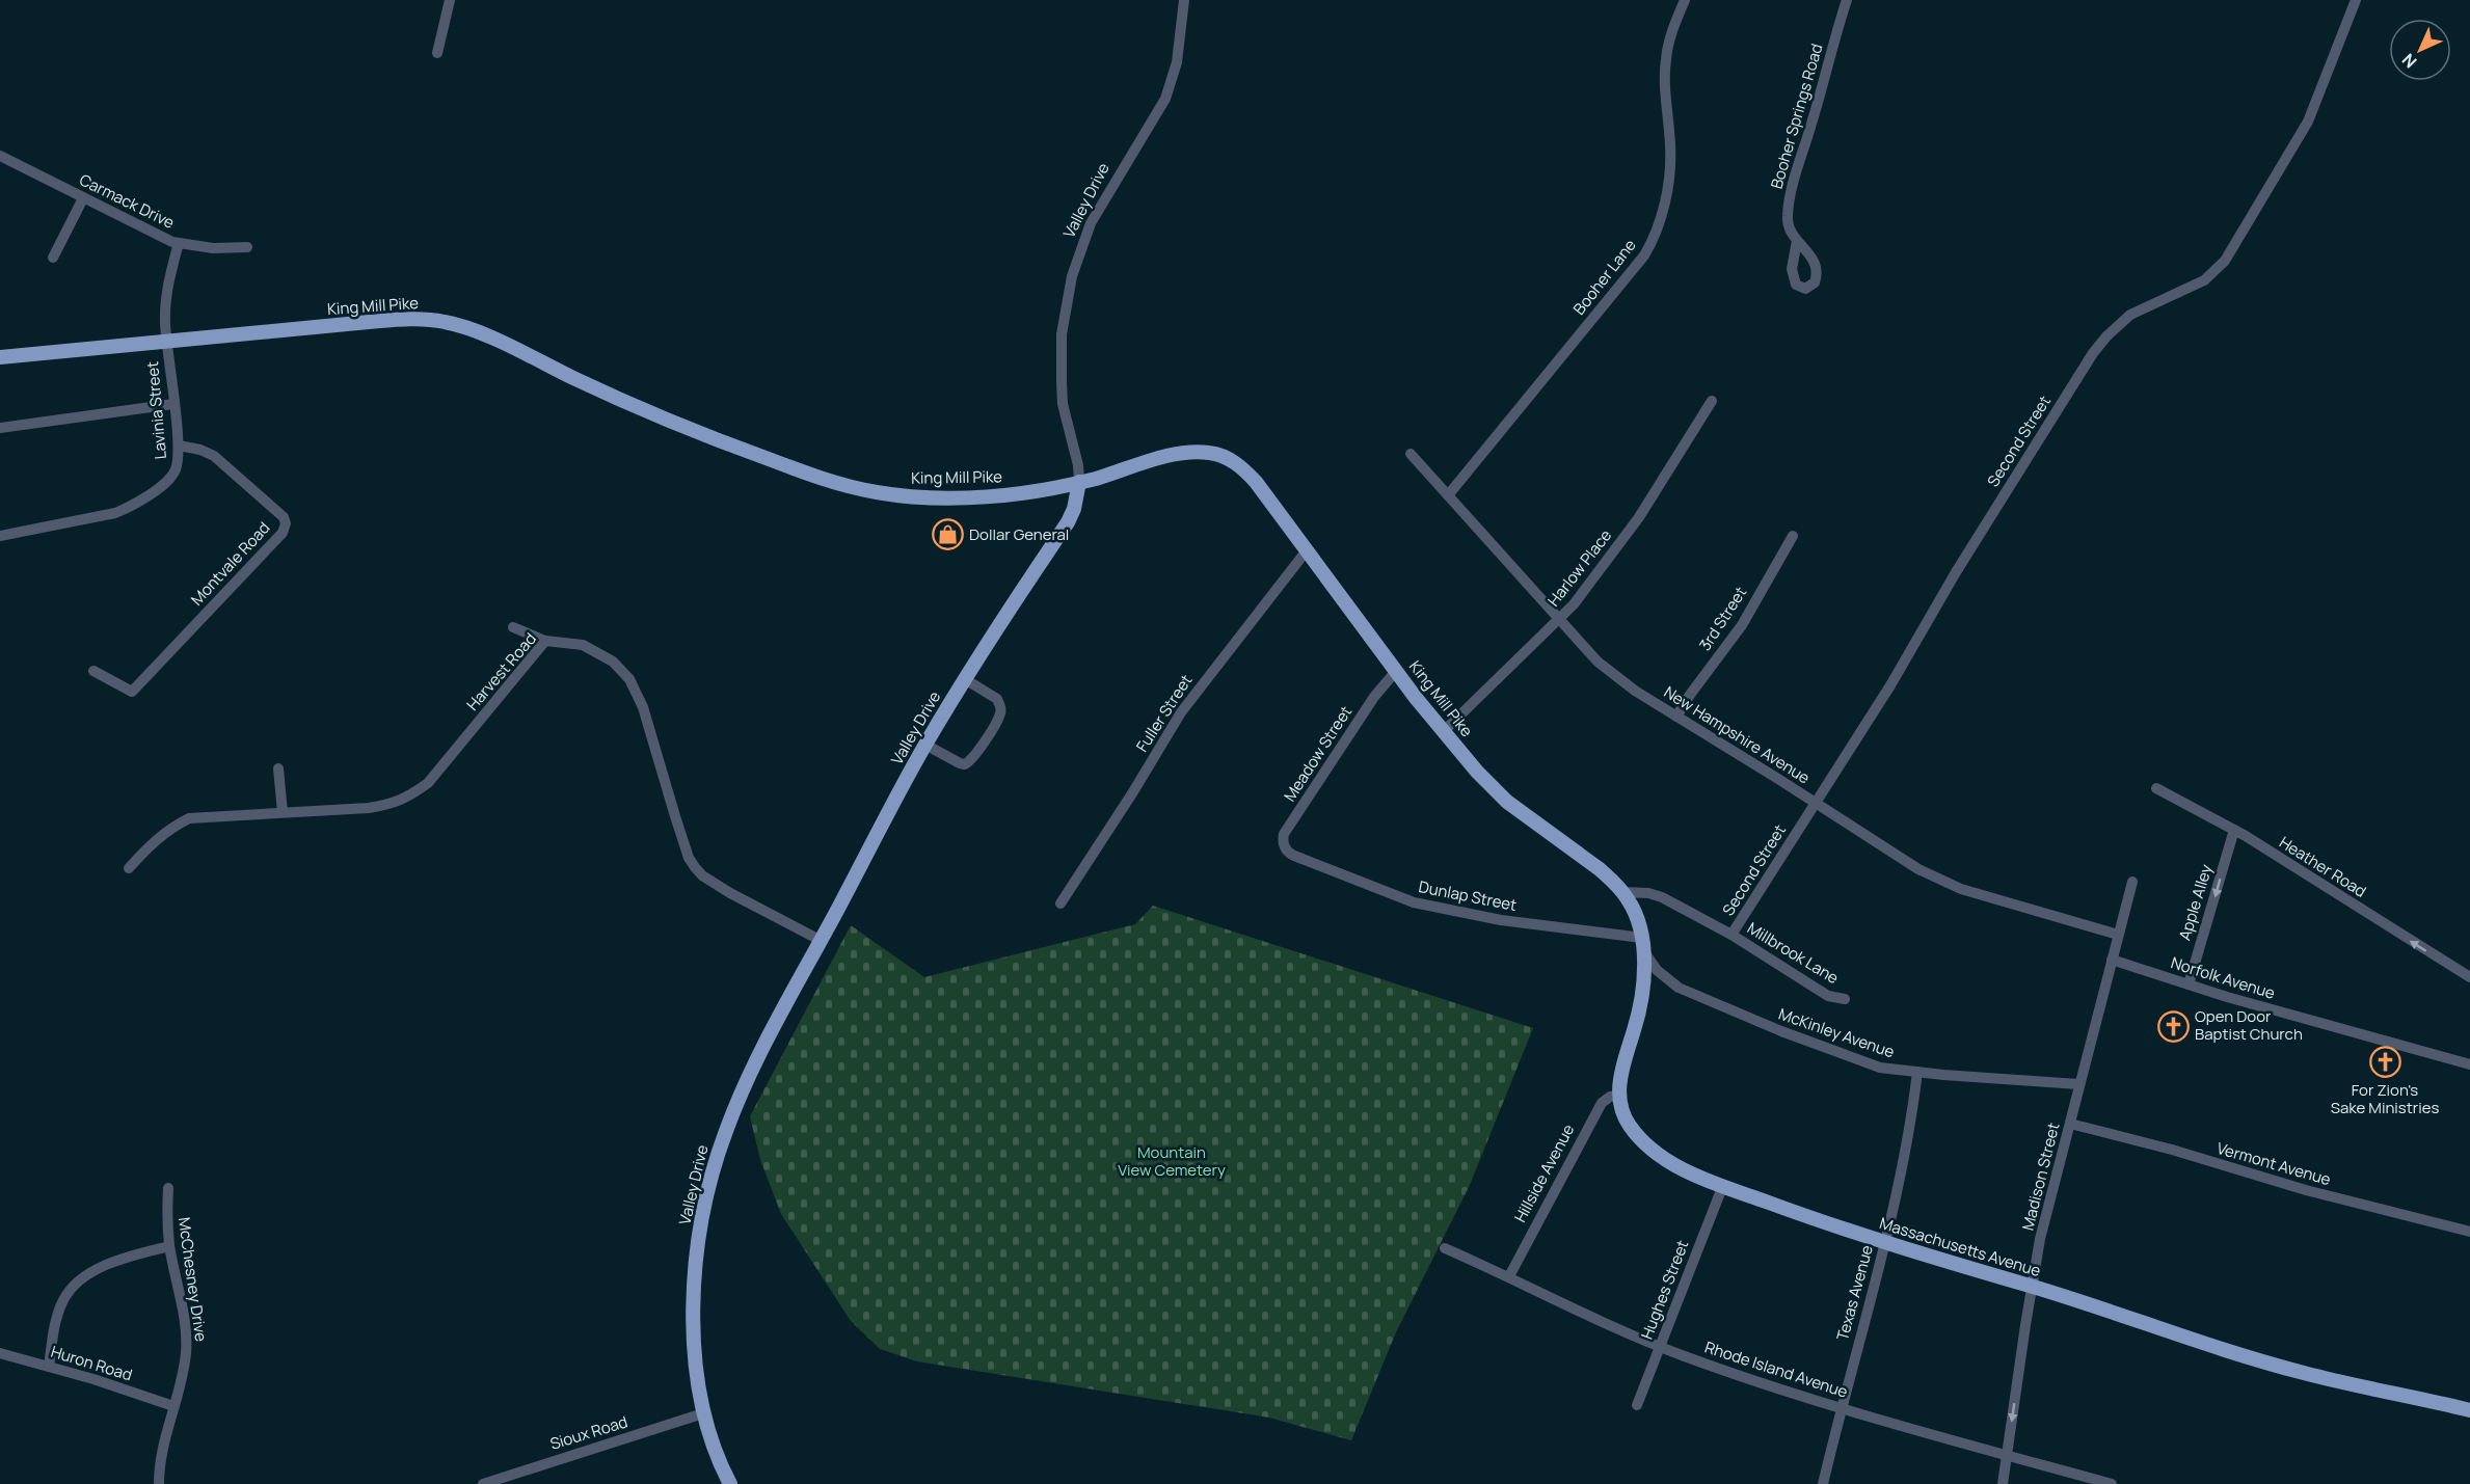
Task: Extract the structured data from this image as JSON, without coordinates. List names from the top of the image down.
{
  "streets": {
    "main road": ["Valley Drive", "King Mill Pike", "Massachusetts Avenue"],
    "street": [
      "Booher Springs Road",
      "Carmack Drive",
      "Booher Lane",
      "Lavinia Street",
      "Second Street",
      "Montvale Road",
      "Harlow Place",
      "3rd Street",
      "Harvest Road",
      "Fuller Street",
      "New Hampshire Avenue",
      "Meadow Street",
      "Heather Road",
      "Dunlap Street",
      "Apple Alley",
      "Millbrook Lane",
      "Norfolk Avenue",
      "McKinley Avenue",
      "Vermont Avenue",
      "Hillside Avenue",
      "Madison Street",
      "McChesney Drive",
      "Hughes Street",
      "Texas Avenue",
      "Huron Road",
      "Rhode Island Avenue",
      "Sioux Road"
    ]
  },
  "crossings": [
    ["Valley Drive", "King Mill Pike"],
    ["Valley Drive", "Harvest Road"],
    ["Valley Drive", "Sioux Road"],
    ["Carmack Drive", "Lavinia Street"],
    ["Booher Lane", "New Hampshire Avenue"],
    ["King Mill Pike", "Lavinia Street"],
    ["King Mill Pike", "Harlow Place"],
    ["King Mill Pike", "Fuller Street"],
    ["King Mill Pike", "Meadow Street"],
    ["King Mill Pike", "Dunlap Street"],
    ["King Mill Pike", "Millbrook Lane"],
    ["King Mill Pike", "McKinley Avenue"],
    ["Lavinia Street", "Montvale Road"],
    ["Second Street", "New Hampshire Avenue"],
    ["Second Street", "Millbrook Lane"],
    ["Harlow Place", "New Hampshire Avenue"],
    ["3rd Street", "New Hampshire Avenue"],
    ["New Hampshire Avenue", "Madison Street"],
    ["Meadow Street", "Dunlap Street"],
    ["Heather Road", "Apple Alley"],
    ["Dunlap Street", "McKinley Avenue"],
    ["Apple Alley", "Norfolk Avenue"],
    ["Norfolk Avenue", "Madison Street"],
    ["McKinley Avenue", "Madison Street"],
    ["McKinley Avenue", "Texas Avenue"],
    ["Vermont Avenue", "Madison Street"],
    ["Hillside Avenue", "Massachusetts Avenue"],
    ["Hillside Avenue", "Rhode Island Avenue"],
    ["Madison Street", "Massachusetts Avenue"],
    ["Madison Street", "Rhode Island Avenue"],
    ["Massachusetts Avenue", "Hughes Street"],
    ["Massachusetts Avenue", "Texas Avenue"],
    ["McChesney Drive", "Huron Road"],
    ["Hughes Street", "Rhode Island Avenue"],
    ["Texas Avenue", "Rhode Island Avenue"]
  ],
  "one_way": ["Heather Road", "Apple Alley"],
  "parks": ["Mountain View Cemetery"],
  "places": {
    "shop": ["Dollar General"],
    "church": ["Open Door Baptist Church", "For Zion's Sake Ministries"]
  },
  "north": "bottom left"
}
